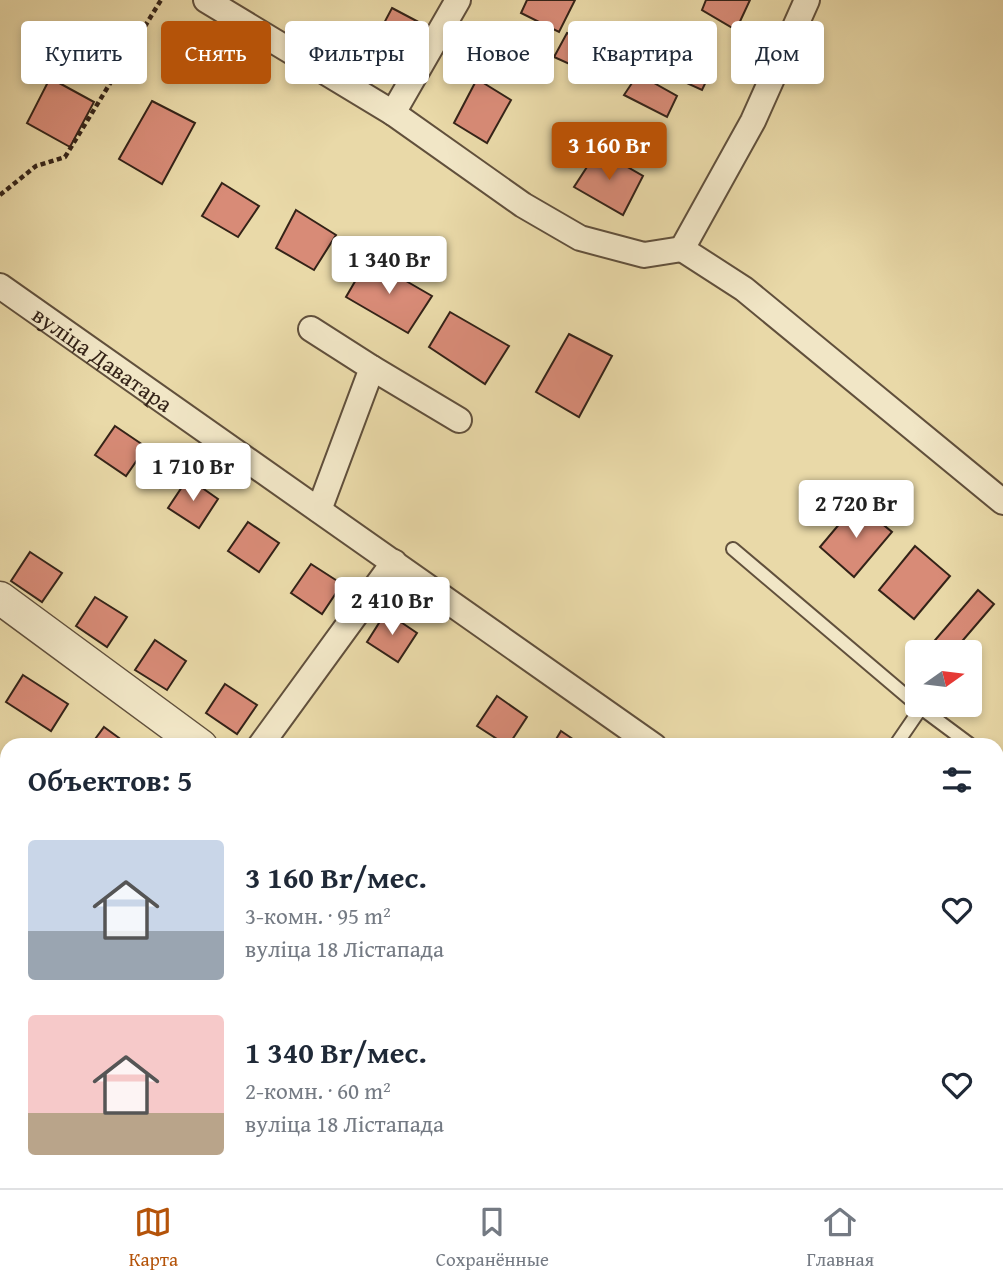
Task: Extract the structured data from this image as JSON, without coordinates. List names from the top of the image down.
{
  "streets": {
    "street": ["вуліца Даватара"]
  },
  "north": "right",
  "page": {
    "chip": [
      "Купить",
      "Снять",
      "Фильтры",
      "Новое",
      "Квартира",
      "Дом"
    ],
    "price": [
      "3 160 Br",
      "1 340 Br",
      "1 710 Br",
      "2 720 Br",
      "2 410 Br"
    ],
    "heading": "Объектов: 5",
    "list": [
      {
        "name": "3 160 Br/мес.",
        "note": "3-комн. · 95 m² · вуліца 18 Лістапада"
      },
      {
        "name": "1 340 Br/мес.",
        "note": "2-комн. · 60 m² · вуліца 18 Лістапада"
      }
    ],
    "tabs": ["Карта", "Сохранённые", "Главная"]
  }
}
